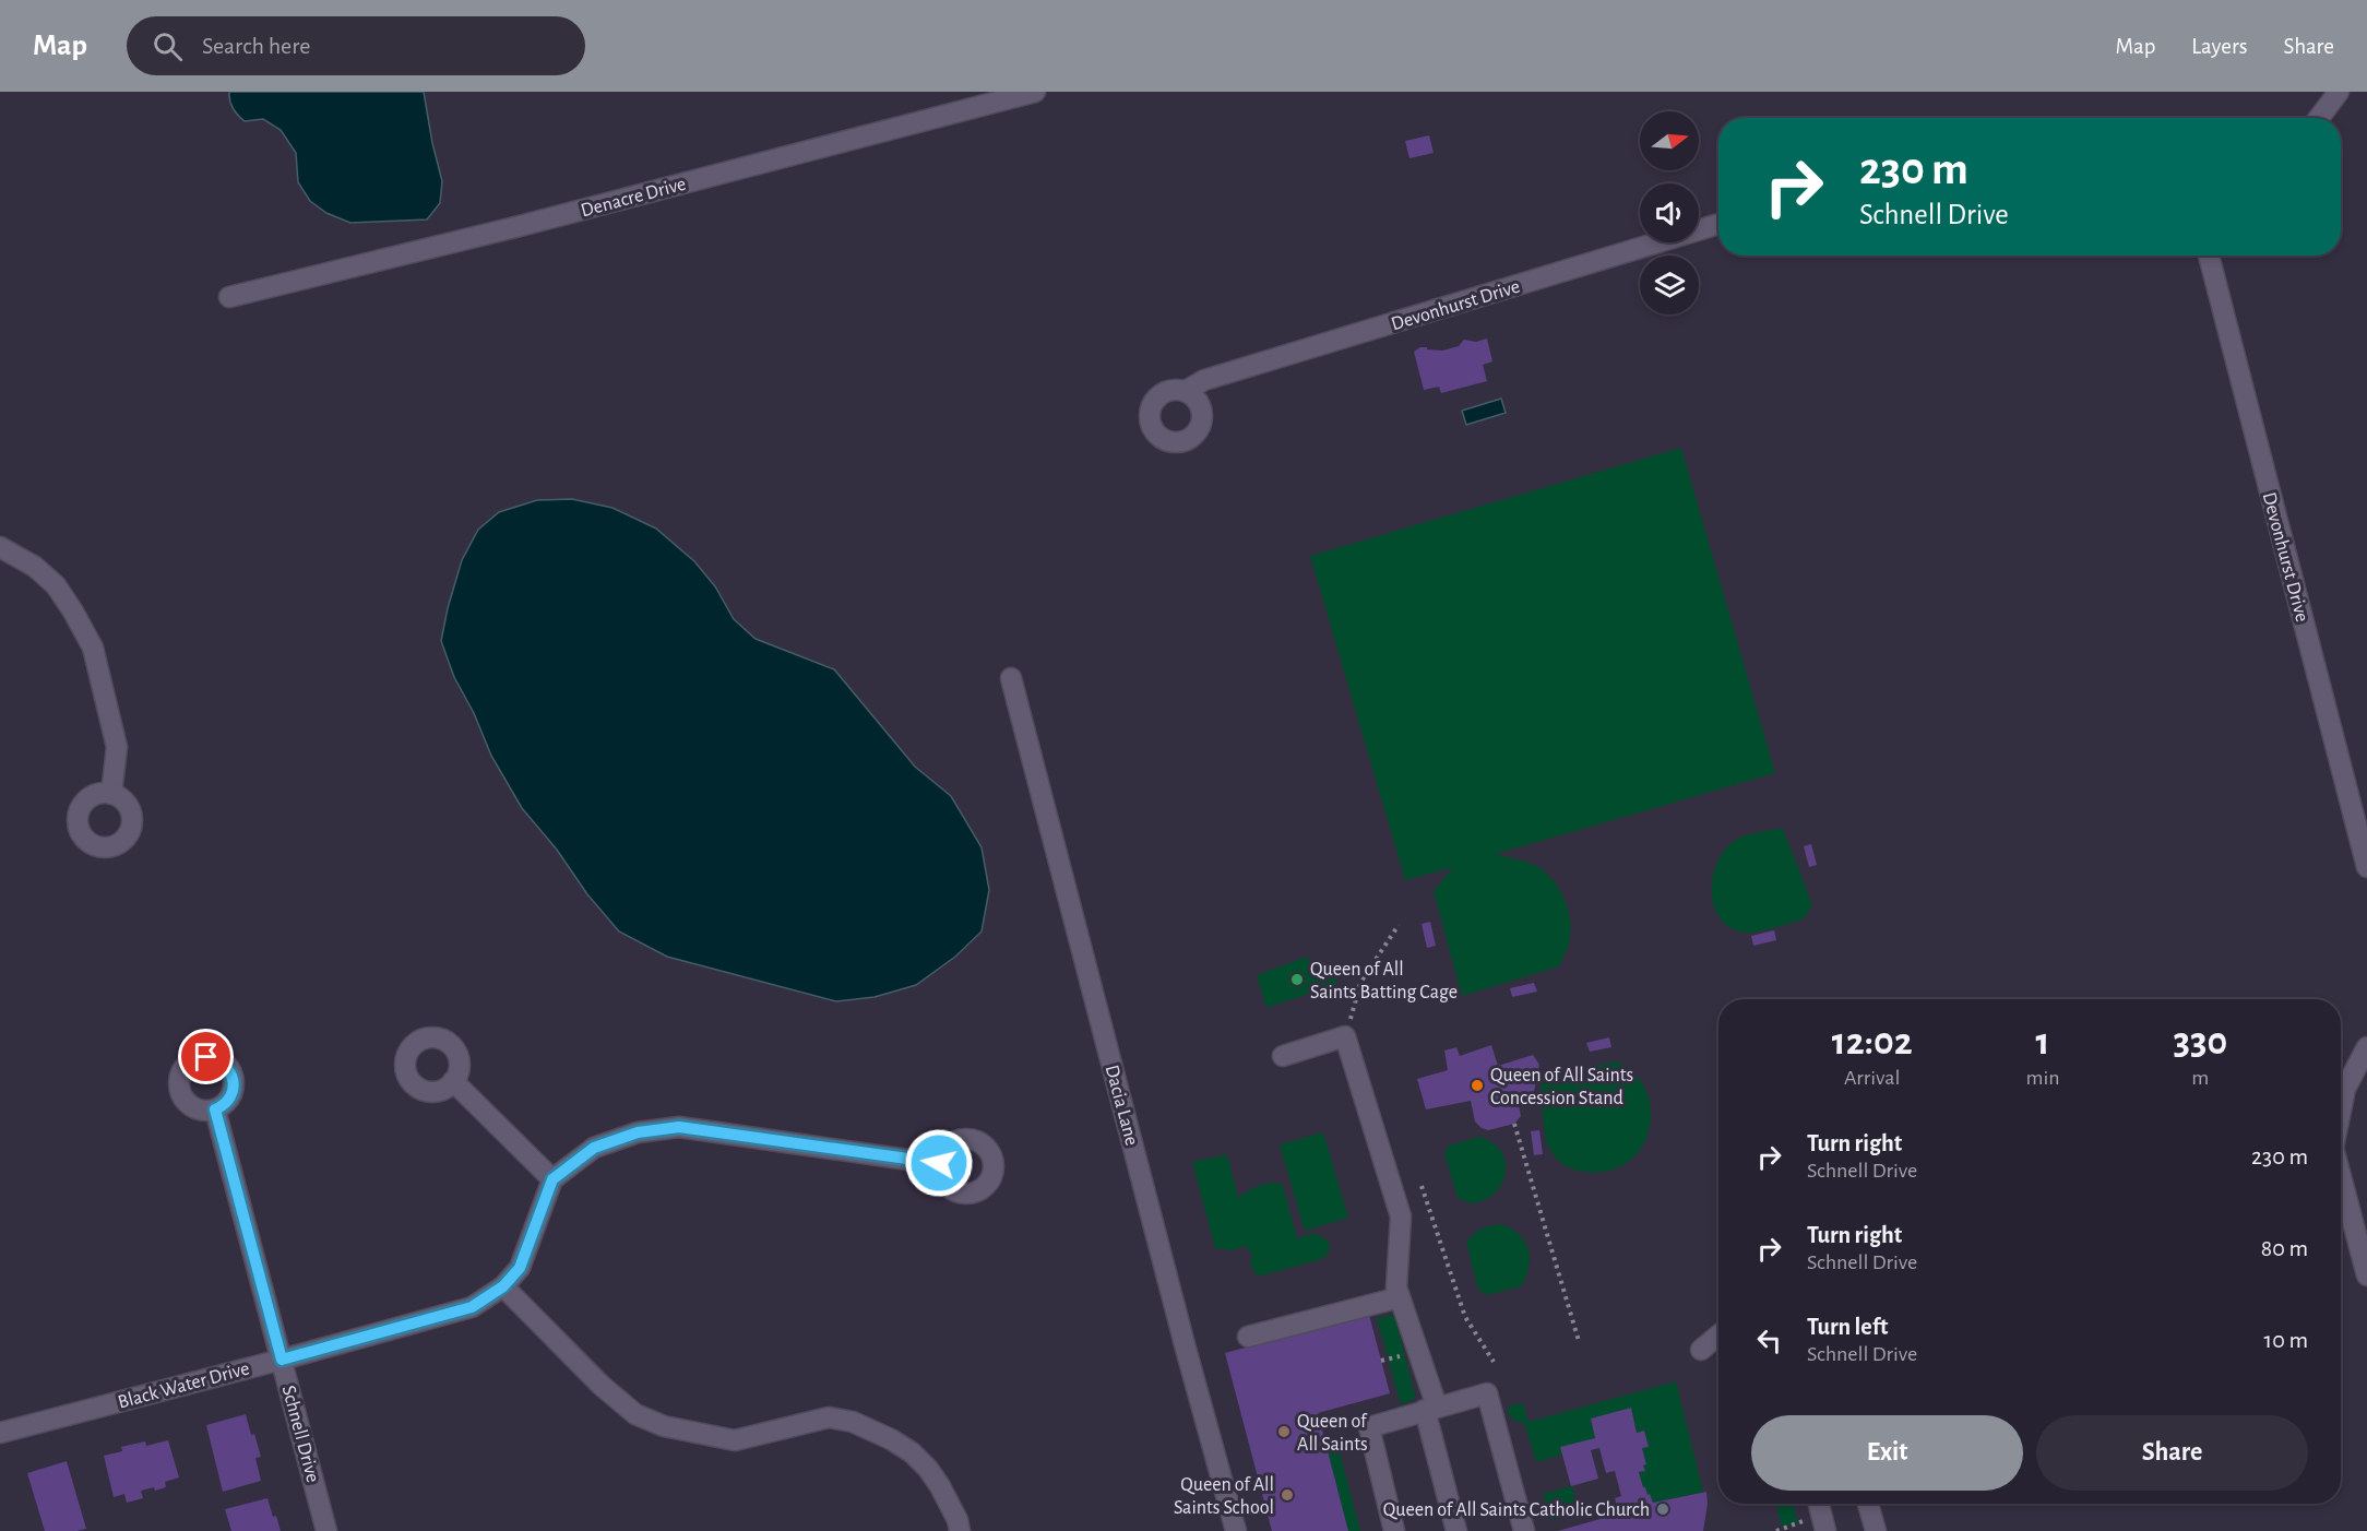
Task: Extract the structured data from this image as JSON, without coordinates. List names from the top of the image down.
{
  "streets": {
    "street": [
      "Denacre Drive",
      "Devonhurst Drive",
      "Dacia Lane",
      "Black Water Drive",
      "Schnell Drive"
    ]
  },
  "crossings": [
    ["Black Water Drive", "Schnell Drive"]
  ],
  "places": [
    "Queen of All Saints Batting Cage",
    "Queen of All Saints Concession Stand",
    "Queen of All Saints",
    "Queen of All Saints School",
    "Queen of All Saints Catholic Church"
  ],
  "north": "right",
  "page": {
    "header": "Map",
    "search": "Search here",
    "nav": ["Map", "Layers", "Share"],
    "turn": ["230 m", "Schnell Drive"],
    "eta": [
      "12:02",
      "Arrival",
      "1",
      "min",
      "330",
      "m"
    ],
    "list": [
      {
        "name": "Turn right",
        "note": "Schnell Drive",
        "value": "230 m"
      },
      {
        "name": "Turn right",
        "note": "Schnell Drive",
        "value": "80 m"
      },
      {
        "name": "Turn left",
        "note": "Schnell Drive",
        "value": "10 m"
      }
    ],
    "buttons": ["Exit", "Share"]
  }
}
